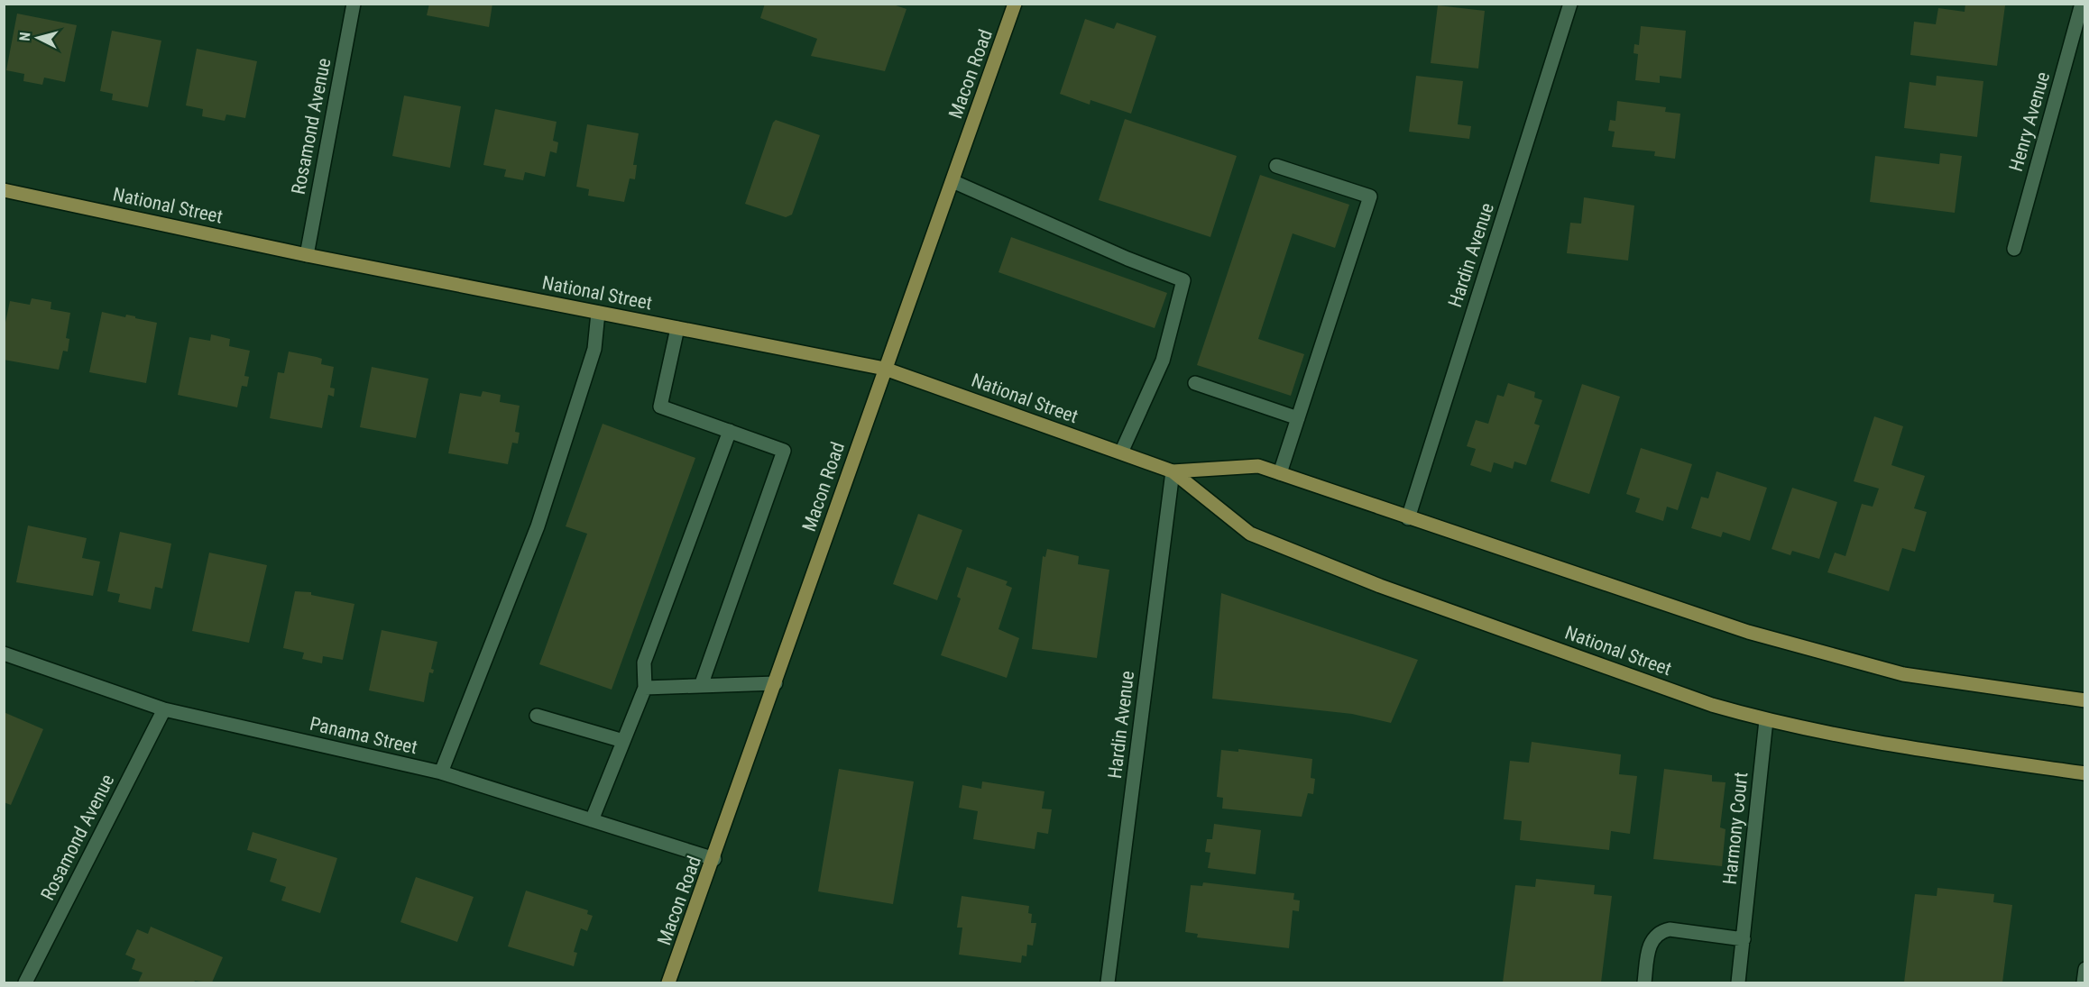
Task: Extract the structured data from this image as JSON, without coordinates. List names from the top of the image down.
{
  "streets": {
    "main road": ["Macon Road", "National Street"],
    "street": [
      "Henry Avenue",
      "Rosamond Avenue",
      "Hardin Avenue",
      "Panama Street",
      "Harmony Court"
    ]
  },
  "crossings": [
    ["Macon Road", "National Street"],
    ["Macon Road", "Panama Street"],
    ["Rosamond Avenue", "National Street"],
    ["Rosamond Avenue", "Panama Street"],
    ["National Street", "Hardin Avenue"],
    ["National Street", "Harmony Court"]
  ],
  "north": "left"
}
